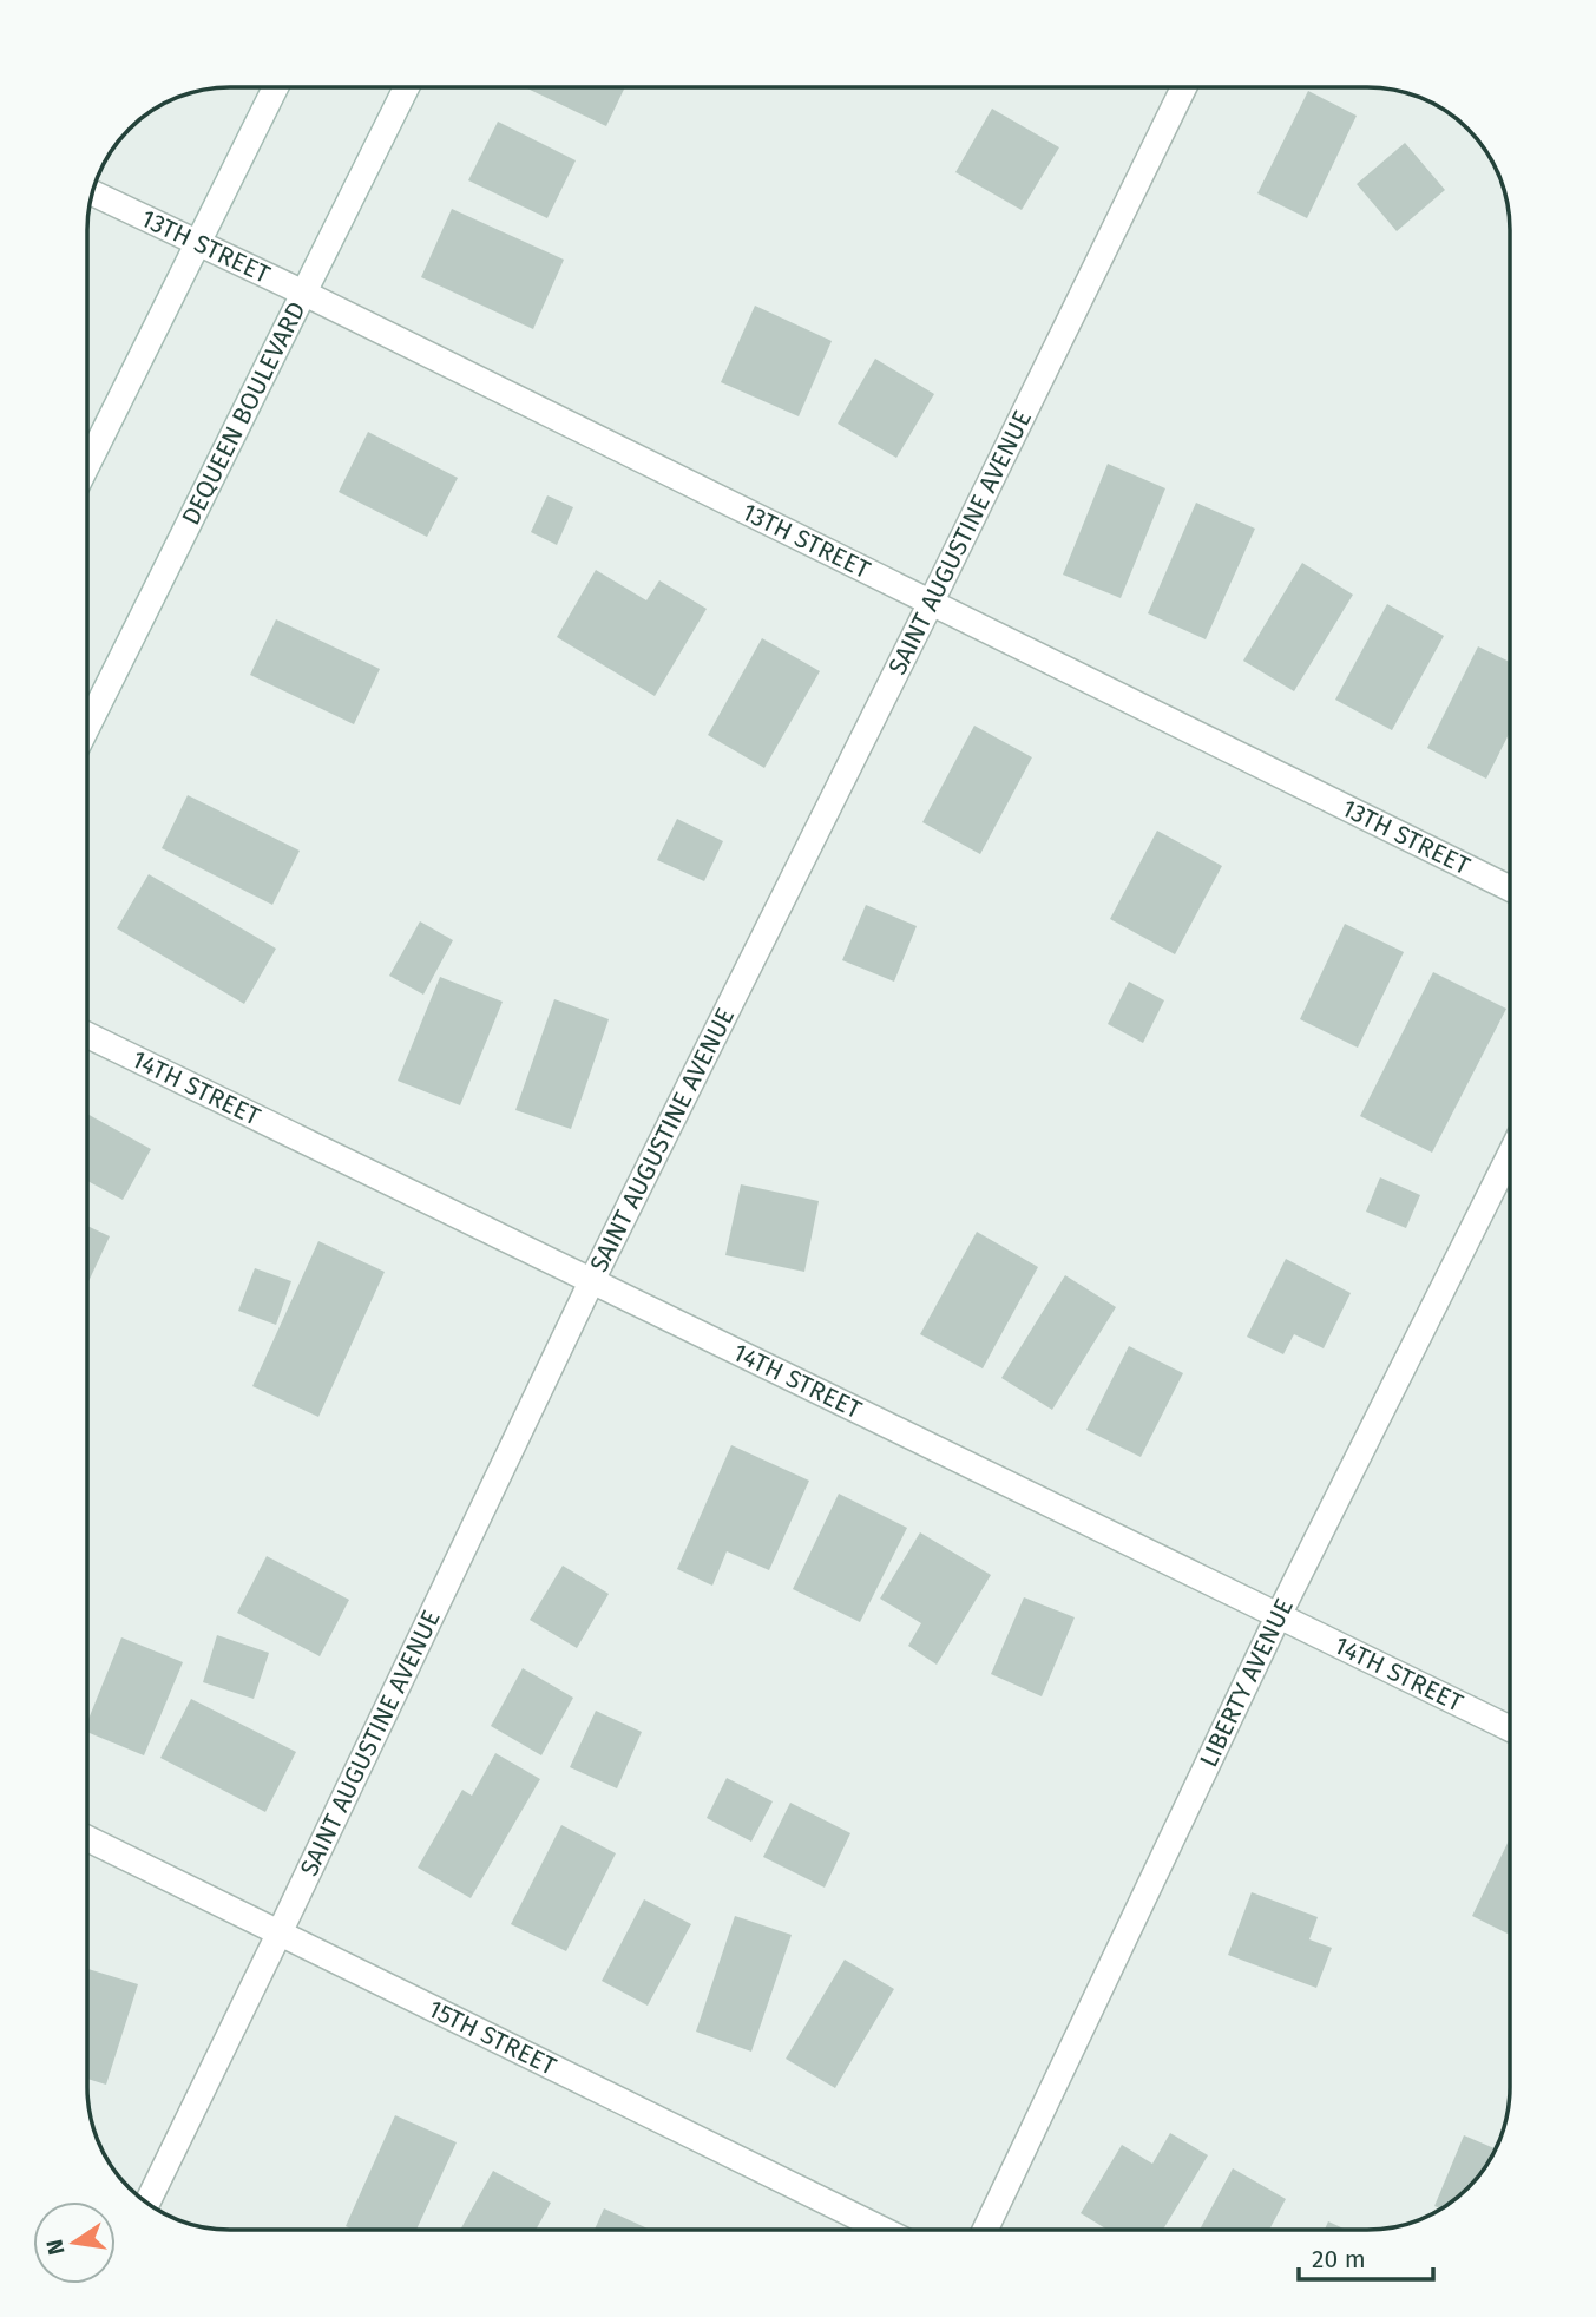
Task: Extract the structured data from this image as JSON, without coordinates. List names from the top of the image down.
{
  "streets": {
    "street": [
      "13TH STREET",
      "DEQUEEN BOULEVARD",
      "SAINT AUGUSTINE AVENUE",
      "14TH STREET",
      "LIBERTY AVENUE",
      "15TH STREET"
    ]
  },
  "crossings": [
    ["13TH STREET", "DEQUEEN BOULEVARD"],
    ["13TH STREET", "SAINT AUGUSTINE AVENUE"],
    ["SAINT AUGUSTINE AVENUE", "14TH STREET"],
    ["SAINT AUGUSTINE AVENUE", "15TH STREET"],
    ["14TH STREET", "LIBERTY AVENUE"]
  ],
  "scale_bar": "20 m",
  "north": "left"
}
